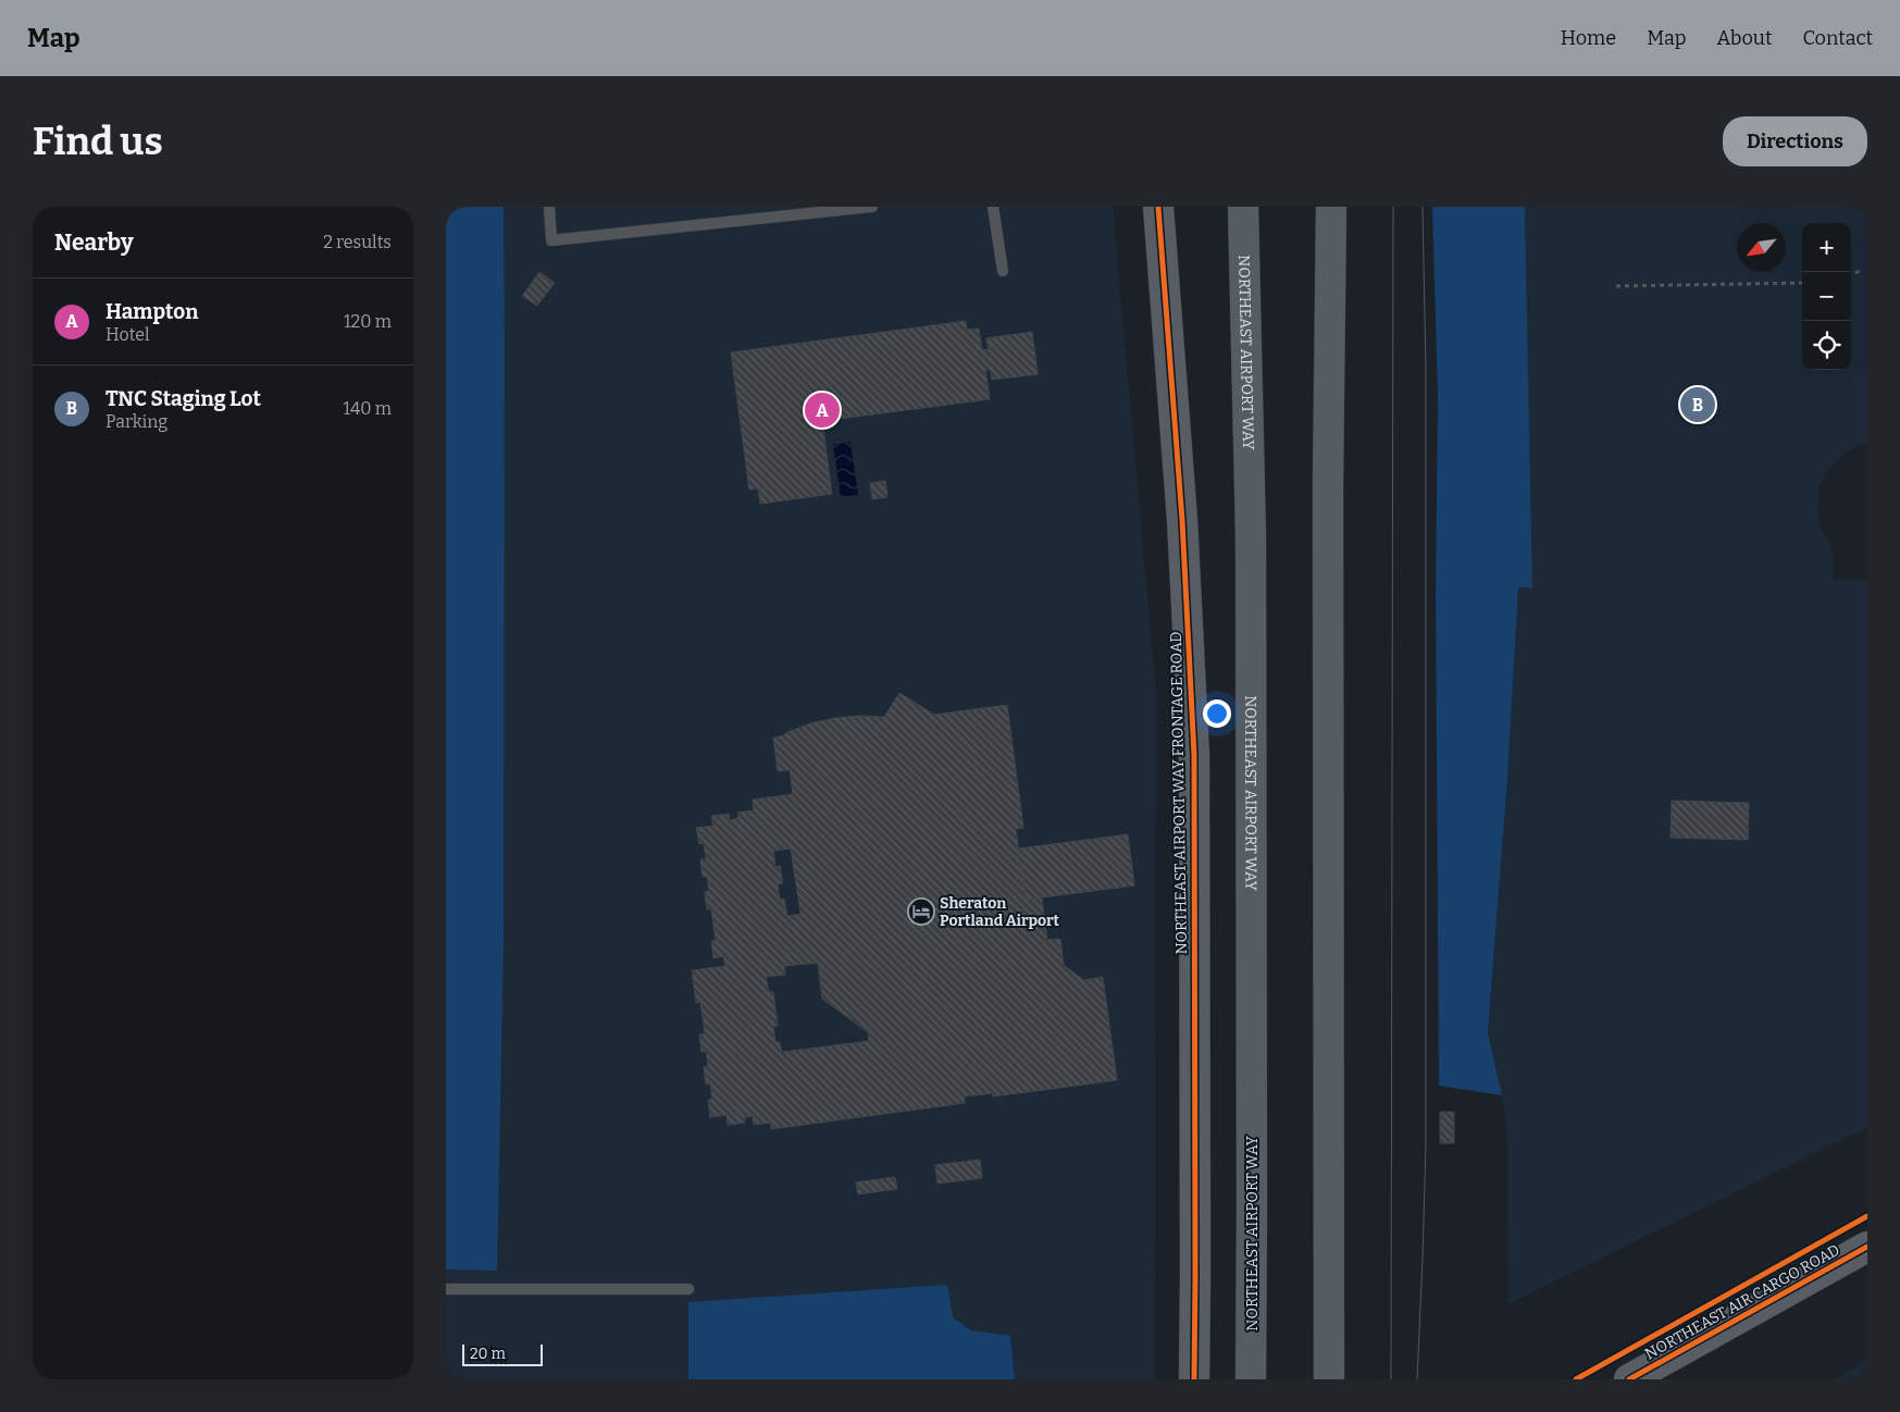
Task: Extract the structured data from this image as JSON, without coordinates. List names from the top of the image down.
{
  "streets": {
    "main road": ["NORTHEAST AIRPORT WAY"],
    "street": ["NORTHEAST AIRPORT WAY FRONTAGE ROAD", "NORTHEAST AIR CARGO ROAD"]
  },
  "places": {
    "hotel": ["Sheraton Portland Airport"]
  },
  "scale_bar": "20 m",
  "north": "bottom left",
  "page": {
    "header": "Map",
    "nav": [
      "Home",
      "Map",
      "About",
      "Contact"
    ],
    "buttons": "Directions",
    "title": "Find us",
    "heading": ["Nearby", "2 results"],
    "map_buttons": ["+", "−"],
    "list": [
      {
        "mark": "A",
        "name": "Hampton",
        "note": "Hotel",
        "value": "120 m"
      },
      {
        "mark": "B",
        "name": "TNC Staging Lot",
        "note": "Parking",
        "value": "140 m"
      }
    ],
    "pins": ["B", "A"],
    "scale": "20 m"
  }
}
